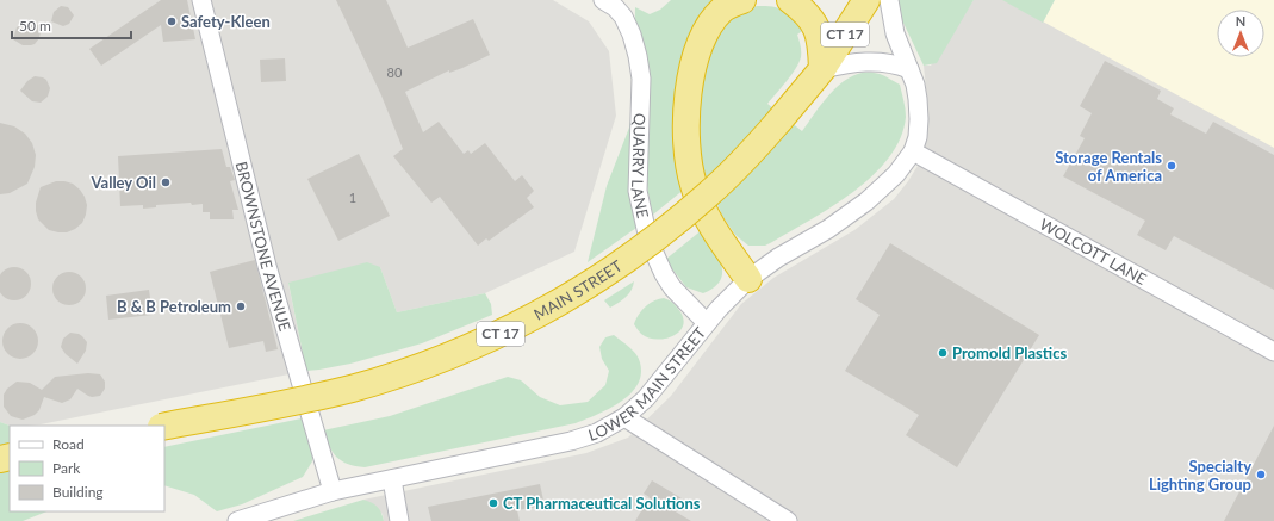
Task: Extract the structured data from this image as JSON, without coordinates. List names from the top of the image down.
{
  "streets": {
    "highway": ["CT 17", "MAIN STREET"],
    "street": [
      "QUARRY LANE",
      "BROWNSTONE AVENUE",
      "WOLCOTT LANE",
      "LOWER MAIN STREET"
    ]
  },
  "crossings": [
    ["QUARRY LANE", "LOWER MAIN STREET"],
    ["BROWNSTONE AVENUE", "LOWER MAIN STREET"],
    ["WOLCOTT LANE", "LOWER MAIN STREET"]
  ],
  "places": [
    "Safety-Kleen",
    "Storage Rentals of America",
    "Valley Oil",
    "B & B Petroleum",
    "Promold Plastics",
    "Specialty Lighting Group",
    "CT Pharmaceutical Solutions"
  ],
  "house_numbers": ["80", "1"],
  "legend": ["Road", "Park", "Building"],
  "scale_bar": "50 m",
  "north": "top"
}
